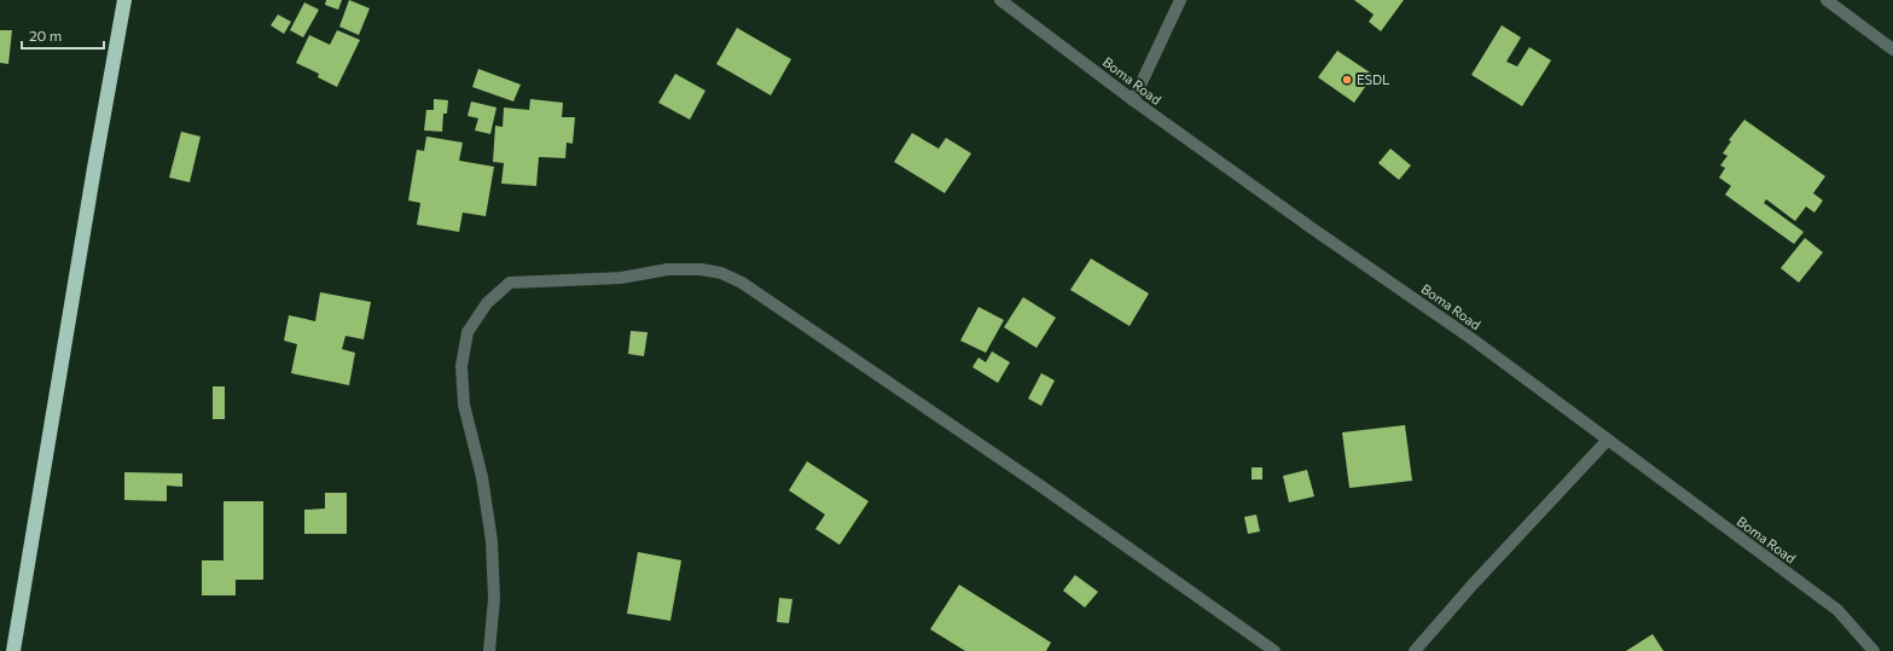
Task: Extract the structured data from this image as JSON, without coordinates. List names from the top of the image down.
{
  "streets": {
    "street": ["Boma Road"]
  },
  "places": ["ESDL"],
  "scale_bar": "20 m"
}
